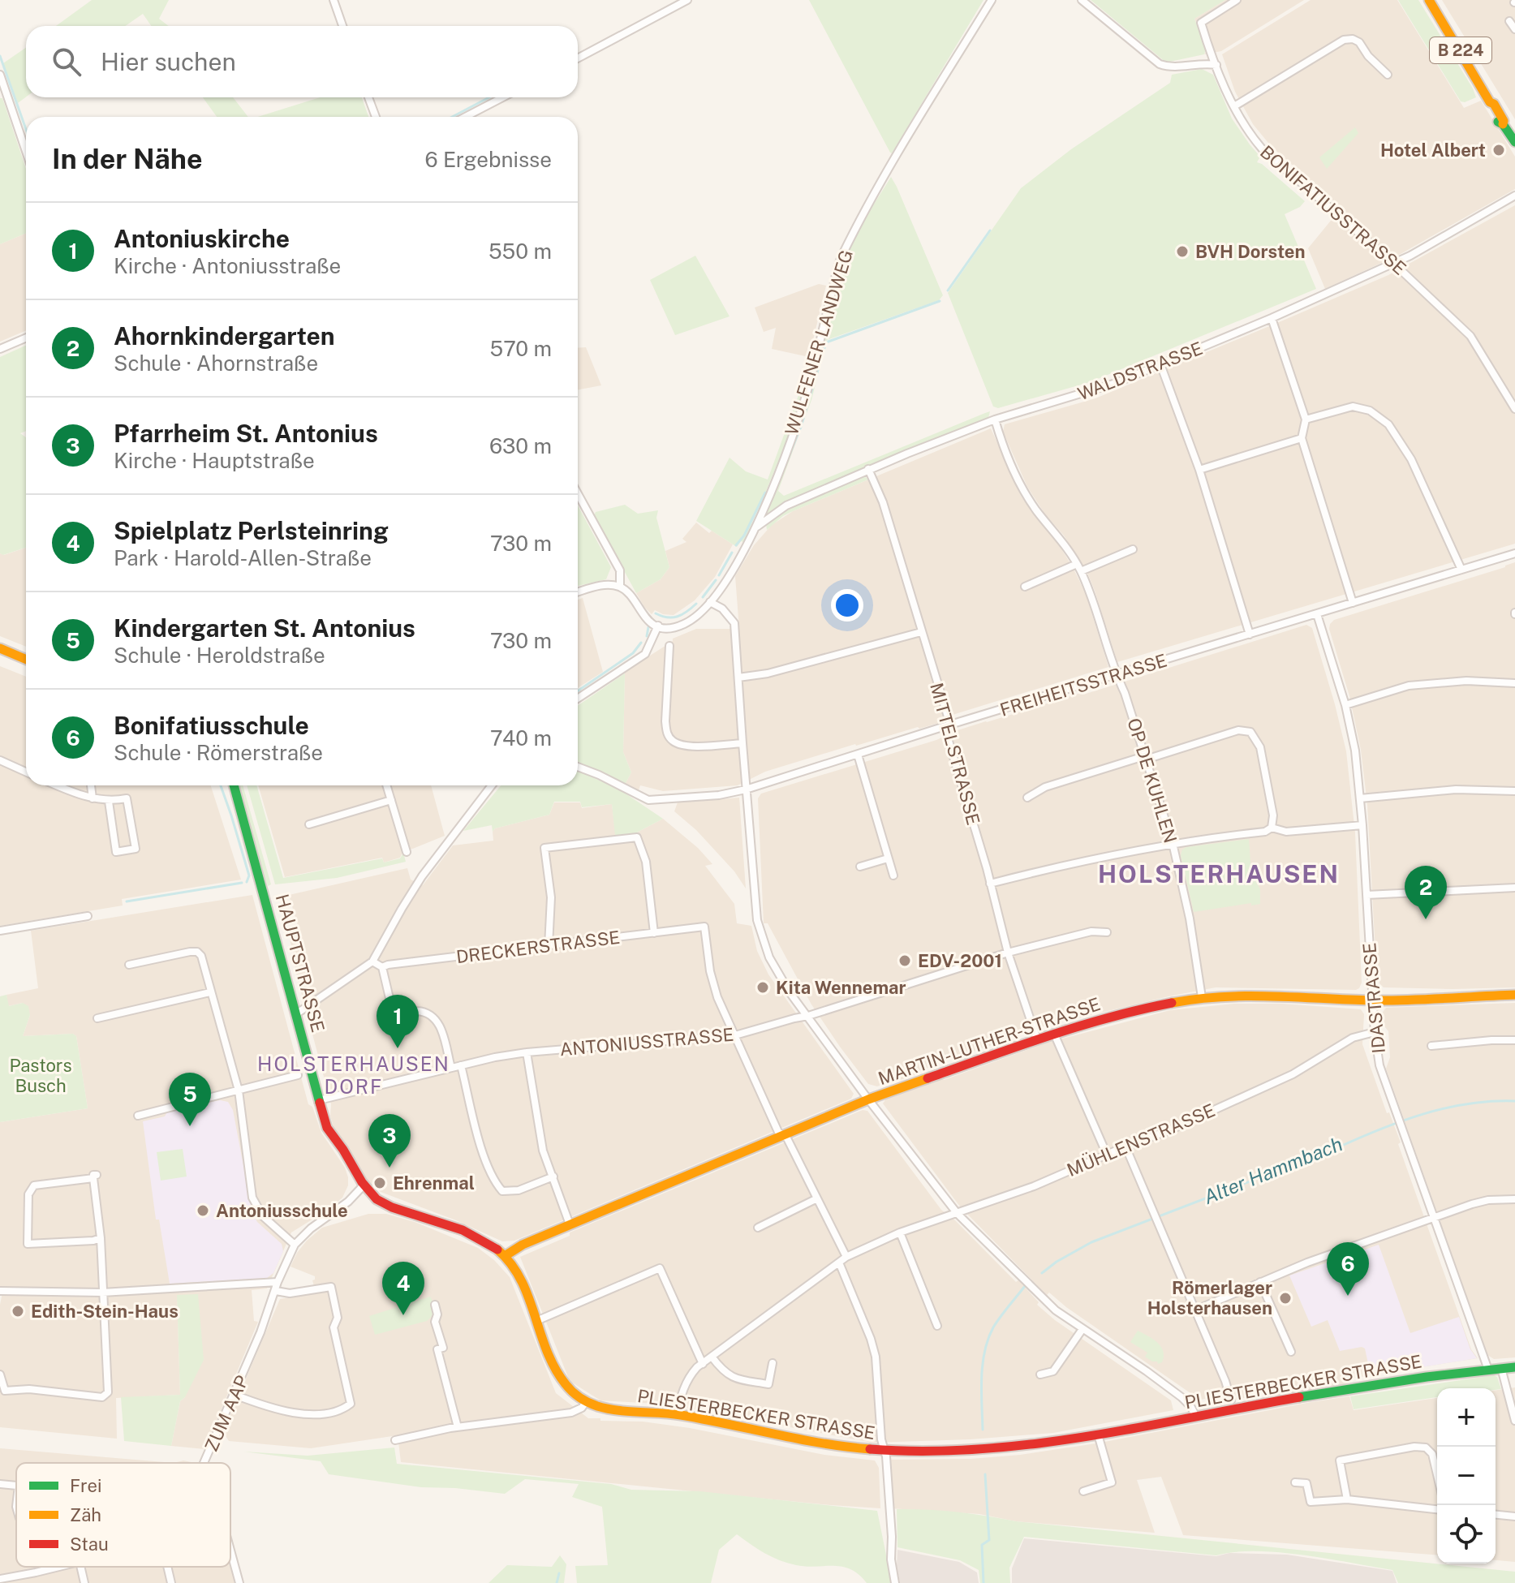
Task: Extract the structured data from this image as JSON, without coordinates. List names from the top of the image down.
{
  "streets": {
    "main road": [
      "B 224",
      "HAUPTSTRASSE",
      "MARTIN-LUTHER-STRASSE",
      "PLIESTERBECKER STRASSE"
    ],
    "street": [
      "BONIFATIUSSTRASSE",
      "WULFENER LANDWEG",
      "WALDSTRASSE",
      "FREIHEITSSTRASSE",
      "MITTELSTRASSE",
      "OP DE KUHLEN",
      "DRECKERSTRASSE",
      "IDASTRASSE",
      "ANTONIUSSTRASSE",
      "MÜHLENSTRASSE",
      "ZUM AAP"
    ]
  },
  "crossings": [
    ["BONIFATIUSSTRASSE", "WALDSTRASSE"],
    ["WULFENER LANDWEG", "WALDSTRASSE"],
    ["WALDSTRASSE", "MITTELSTRASSE"],
    ["WALDSTRASSE", "OP DE KUHLEN"],
    ["FREIHEITSSTRASSE", "MITTELSTRASSE"],
    ["FREIHEITSSTRASSE", "OP DE KUHLEN"],
    ["FREIHEITSSTRASSE", "IDASTRASSE"],
    ["MITTELSTRASSE", "MARTIN-LUTHER-STRASSE"],
    ["MITTELSTRASSE", "ANTONIUSSTRASSE"],
    ["OP DE KUHLEN", "MARTIN-LUTHER-STRASSE"],
    ["DRECKERSTRASSE", "ANTONIUSSTRASSE"],
    ["HAUPTSTRASSE", "MARTIN-LUTHER-STRASSE"],
    ["HAUPTSTRASSE", "ANTONIUSSTRASSE"],
    ["HAUPTSTRASSE", "PLIESTERBECKER STRASSE"],
    ["HAUPTSTRASSE", "ZUM AAP"],
    ["IDASTRASSE", "MARTIN-LUTHER-STRASSE"],
    ["IDASTRASSE", "MÜHLENSTRASSE"],
    ["IDASTRASSE", "PLIESTERBECKER STRASSE"],
    ["MÜHLENSTRASSE", "PLIESTERBECKER STRASSE"]
  ],
  "districts": ["HOLSTERHAUSEN", "HOLSTERHAUSEN DORF"],
  "water": ["Alter Hammbach"],
  "parks": ["Pastors Busch"],
  "places": [
    "Hotel Albert",
    "BVH Dorsten",
    "EDV-2001",
    "Kita Wennemar",
    "Ehrenmal",
    "Antoniusschule",
    "Römerlager Holsterhausen",
    "Edith-Stein-Haus"
  ],
  "legend": ["Frei", "Zäh", "Stau"],
  "page": {
    "search": "Hier suchen",
    "heading": ["In der Nähe", "6 Ergebnisse"],
    "list": [
      {
        "mark": "1",
        "name": "Antoniuskirche",
        "note": "Kirche · Antoniusstraße",
        "value": "550 m"
      },
      {
        "mark": "2",
        "name": "Ahornkindergarten",
        "note": "Schule · Ahornstraße",
        "value": "570 m"
      },
      {
        "mark": "3",
        "name": "Pfarrheim St. Antonius",
        "note": "Kirche · Hauptstraße",
        "value": "630 m"
      },
      {
        "mark": "4",
        "name": "Spielplatz Perlsteinring",
        "note": "Park · Harold-Allen-Straße",
        "value": "730 m"
      },
      {
        "mark": "5",
        "name": "Kindergarten St. Antonius",
        "note": "Schule · Heroldstraße",
        "value": "730 m"
      },
      {
        "mark": "6",
        "name": "Bonifatiusschule",
        "note": "Schule · Römerstraße",
        "value": "740 m"
      }
    ],
    "pins": [
      "2",
      "1",
      "5",
      "3",
      "6",
      "4"
    ],
    "map_buttons": ["+", "−"]
  }
}
